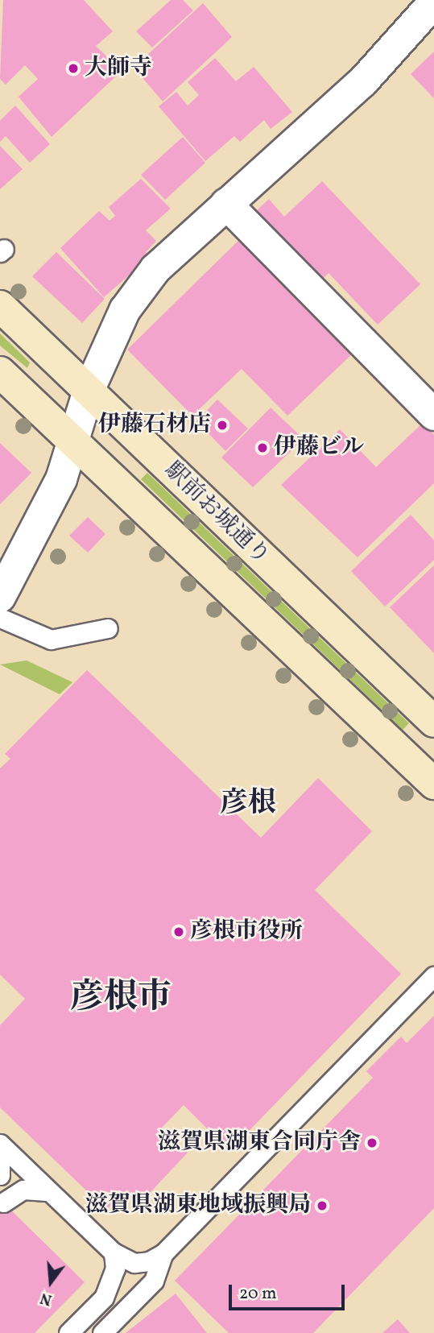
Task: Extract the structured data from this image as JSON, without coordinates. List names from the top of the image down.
{
  "streets": {
    "main road": ["駅前お城通り"]
  },
  "districts": ["彦根", "彦根市"],
  "places": [
    "大師寺",
    "伊藤石材店",
    "伊藤ビル",
    "彦根市役所",
    "滋賀県湖東合同庁舎",
    "滋賀県湖東地域振興局"
  ],
  "scale_bar": "20 m",
  "north": "bottom"
}
